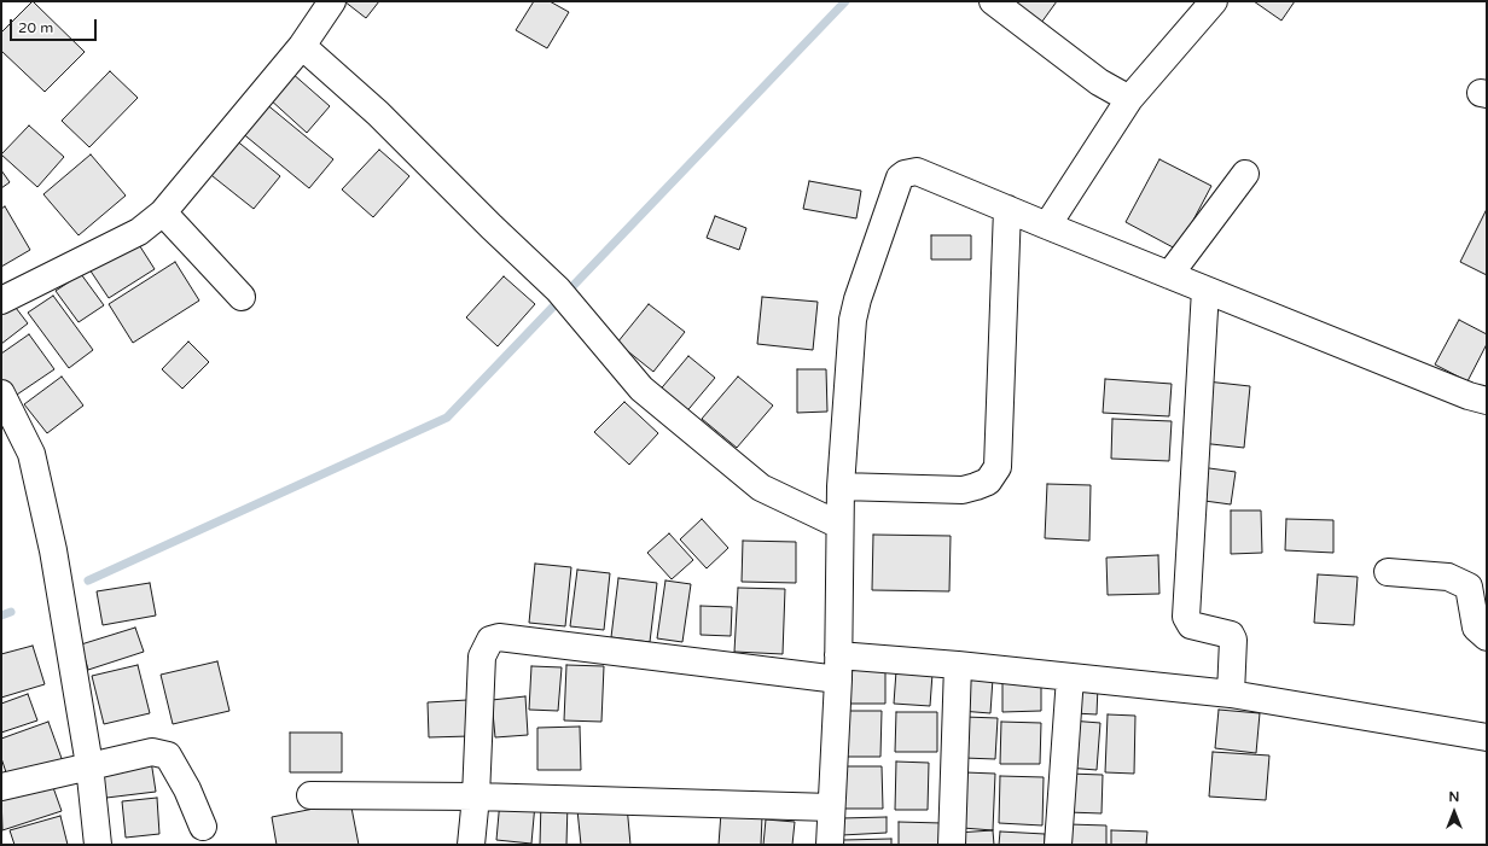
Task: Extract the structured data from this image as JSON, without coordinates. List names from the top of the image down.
{
  "scale_bar": "20 m",
  "north": "top"
}
